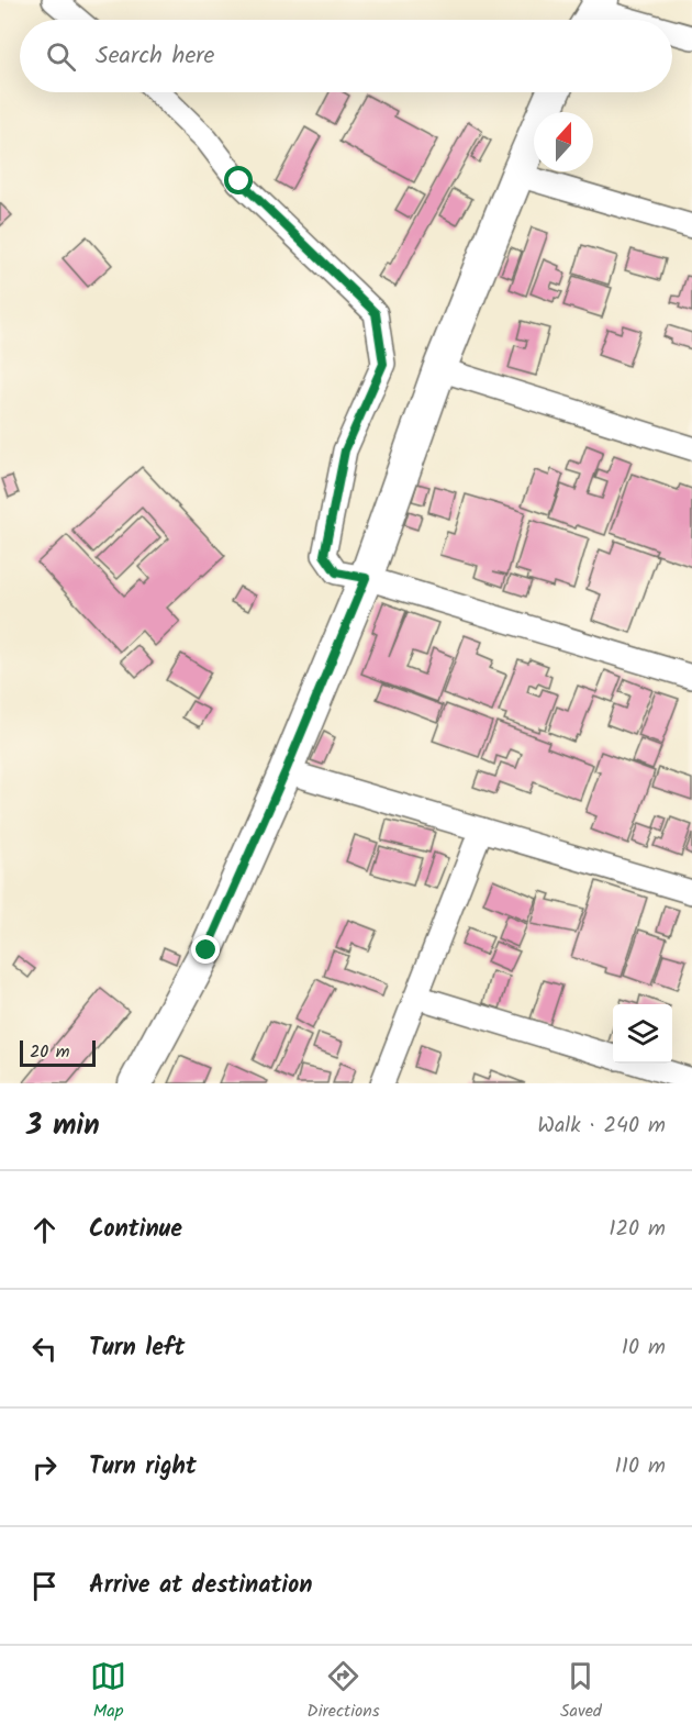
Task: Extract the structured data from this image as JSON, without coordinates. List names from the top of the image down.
{
  "scale_bar": "20 m",
  "north": "top",
  "page": {
    "search": "Search here",
    "scale": "20 m",
    "heading": ["3 min", "Walk · 240 m"],
    "list": [
      ["Continue", "120 m"],
      ["Turn left", "10 m"],
      ["Turn right", "110 m"],
      "Arrive at destination"
    ],
    "nav": ["Map", "Directions", "Saved"]
  }
}
